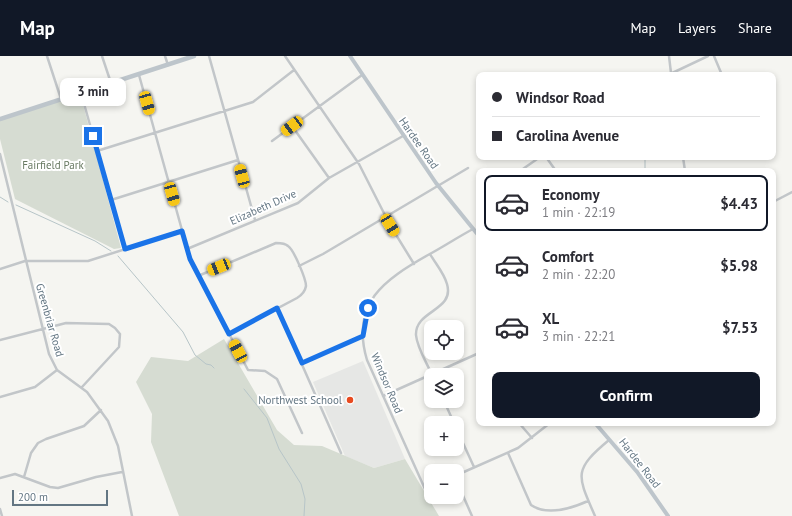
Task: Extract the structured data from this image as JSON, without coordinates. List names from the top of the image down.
{
  "streets": {
    "street": [
      "Hardee Road",
      "Elizabeth Drive",
      "Greenbriar Road",
      "Windsor Road"
    ]
  },
  "crossings": [
    ["Hardee Road", "Elizabeth Drive"],
    ["Hardee Road", "Windsor Road"]
  ],
  "parks": ["Fairfield Park"],
  "places": ["Northwest School"],
  "scale_bar": "200 m",
  "page": {
    "header": "Map",
    "nav": ["Map", "Layers", "Share"],
    "banner": ["Windsor Road", "Carolina Avenue"],
    "bubble": "3 min",
    "list": [
      {
        "name": "Economy",
        "note": "1 min · 22:19",
        "value": "$4.43"
      },
      {
        "name": "Comfort",
        "note": "2 min · 22:20",
        "value": "$5.98"
      },
      {
        "name": "XL",
        "note": "3 min · 22:21",
        "value": "$7.53"
      }
    ],
    "map_buttons": ["+", "−"],
    "buttons": "Confirm",
    "scale": "200 m"
  }
}
